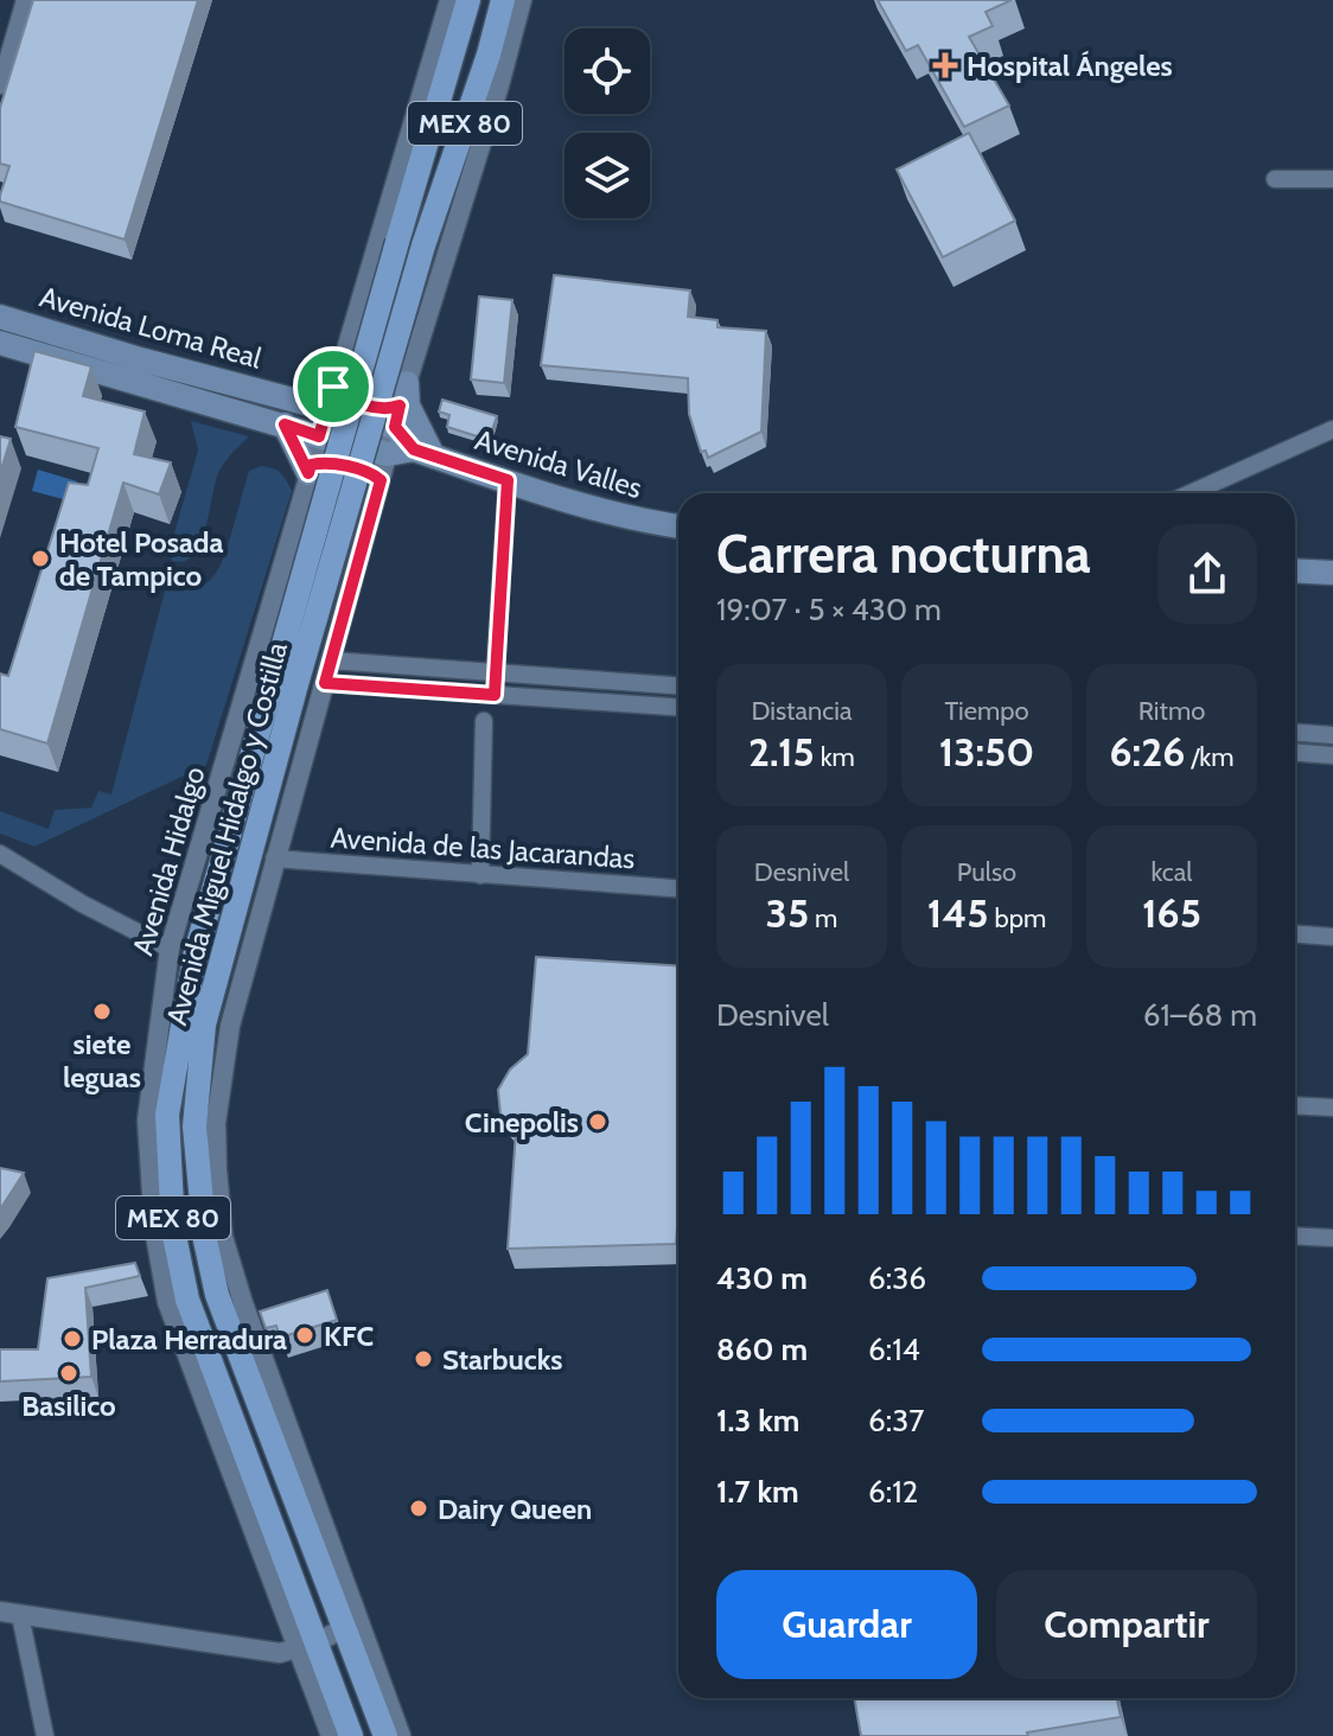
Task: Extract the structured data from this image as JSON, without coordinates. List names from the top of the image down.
{
  "streets": {
    "main road": [
      "MEX 80",
      "Avenida Loma Real",
      "Avenida Valles",
      "Avenida Miguel Hidalgo y Costilla"
    ],
    "street": ["Avenida de las Jacarandas", "Avenida Hidalgo"]
  },
  "crossings": [
    ["Avenida Loma Real", "Avenida Valles"],
    ["Avenida Loma Real", "Avenida Hidalgo"],
    ["Avenida Miguel Hidalgo y Costilla", "Avenida Hidalgo"]
  ],
  "places": {
    "health": ["Hospital Ángeles"],
    "other": [
      "Hotel Posada de Tampico",
      "siete leguas",
      "Cinepolis",
      "KFC",
      "Plaza Herradura",
      "Starbucks",
      "Basilico",
      "Dairy Queen"
    ]
  },
  "page": {
    "heading": ["Carrera nocturna", "19:07 · 5 × 430 m"],
    "stats": [
      ["Distancia", "2.15 km"],
      ["Tiempo", "13:50"],
      ["Ritmo", "6:26 /km"],
      ["Desnivel", "35 m"],
      ["Pulso", "145 bpm"],
      ["kcal", "165"]
    ],
    "chart": ["Desnivel", "61–68 m"],
    "list": [
      {
        "name": "430 m",
        "note": "6:36"
      },
      {
        "name": "860 m",
        "note": "6:14"
      },
      {
        "name": "1.3 km",
        "note": "6:37"
      },
      {
        "name": "1.7 km",
        "note": "6:12"
      }
    ],
    "buttons": ["Guardar", "Compartir"]
  }
}
